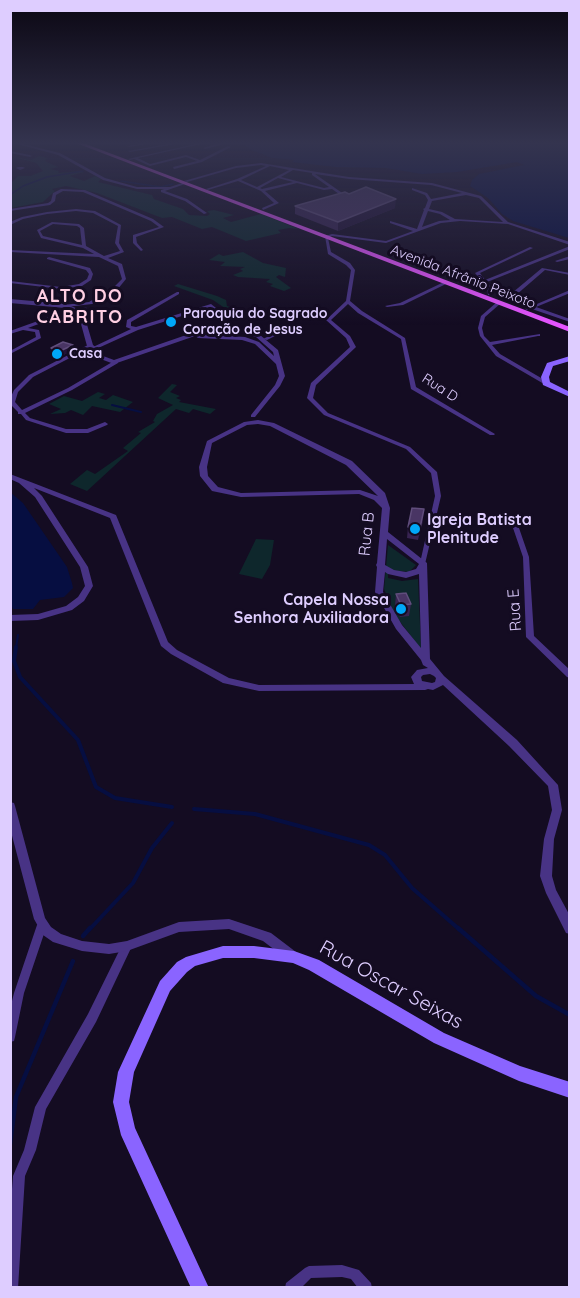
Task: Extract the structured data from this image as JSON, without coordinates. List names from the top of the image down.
{
  "streets": {
    "main road": ["Avenida Afrânio Peixoto", "Rua Oscar Seixas"],
    "street": ["Rua D", "Rua B", "Rua E"]
  },
  "districts": ["ALTO DO CABRITO"],
  "places": [
    "Paroquia do Sagrado Coração de Jesus",
    "Casa",
    "Igreja Batista Plenitude",
    "Capela Nossa Senhora Auxiliadora"
  ]
}
